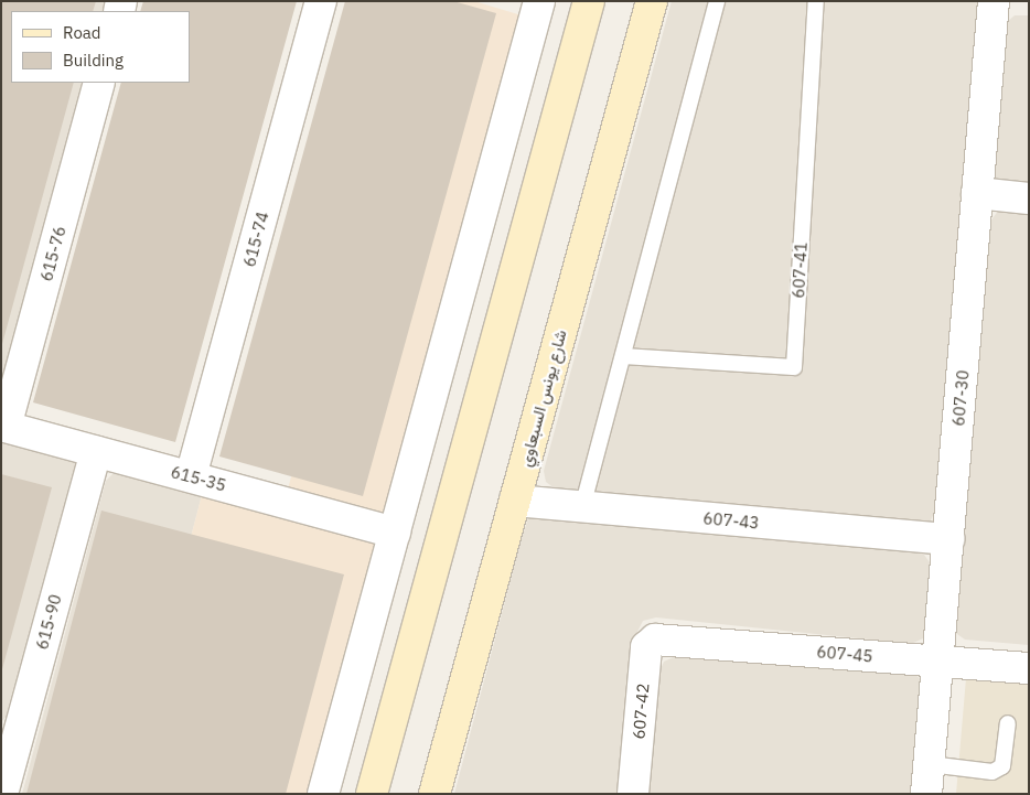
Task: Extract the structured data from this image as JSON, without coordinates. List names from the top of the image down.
{
  "streets": {
    "main road": ["شارع يونس السبعاوي"],
    "street": [
      "615-74",
      "615-76",
      "607-30",
      "615-35",
      "607-43",
      "615-90",
      "607-45",
      "607-42"
    ],
    "lane": ["607-41"]
  },
  "crossings": [
    ["615-74", "615-35"],
    ["615-76", "615-35"],
    ["شارع يونس السبعاوي", "607-43"],
    ["607-30", "607-43"],
    ["607-30", "607-45"],
    ["615-35", "615-90"],
    ["607-45", "607-42"]
  ],
  "legend": ["Road", "Building"]
}
